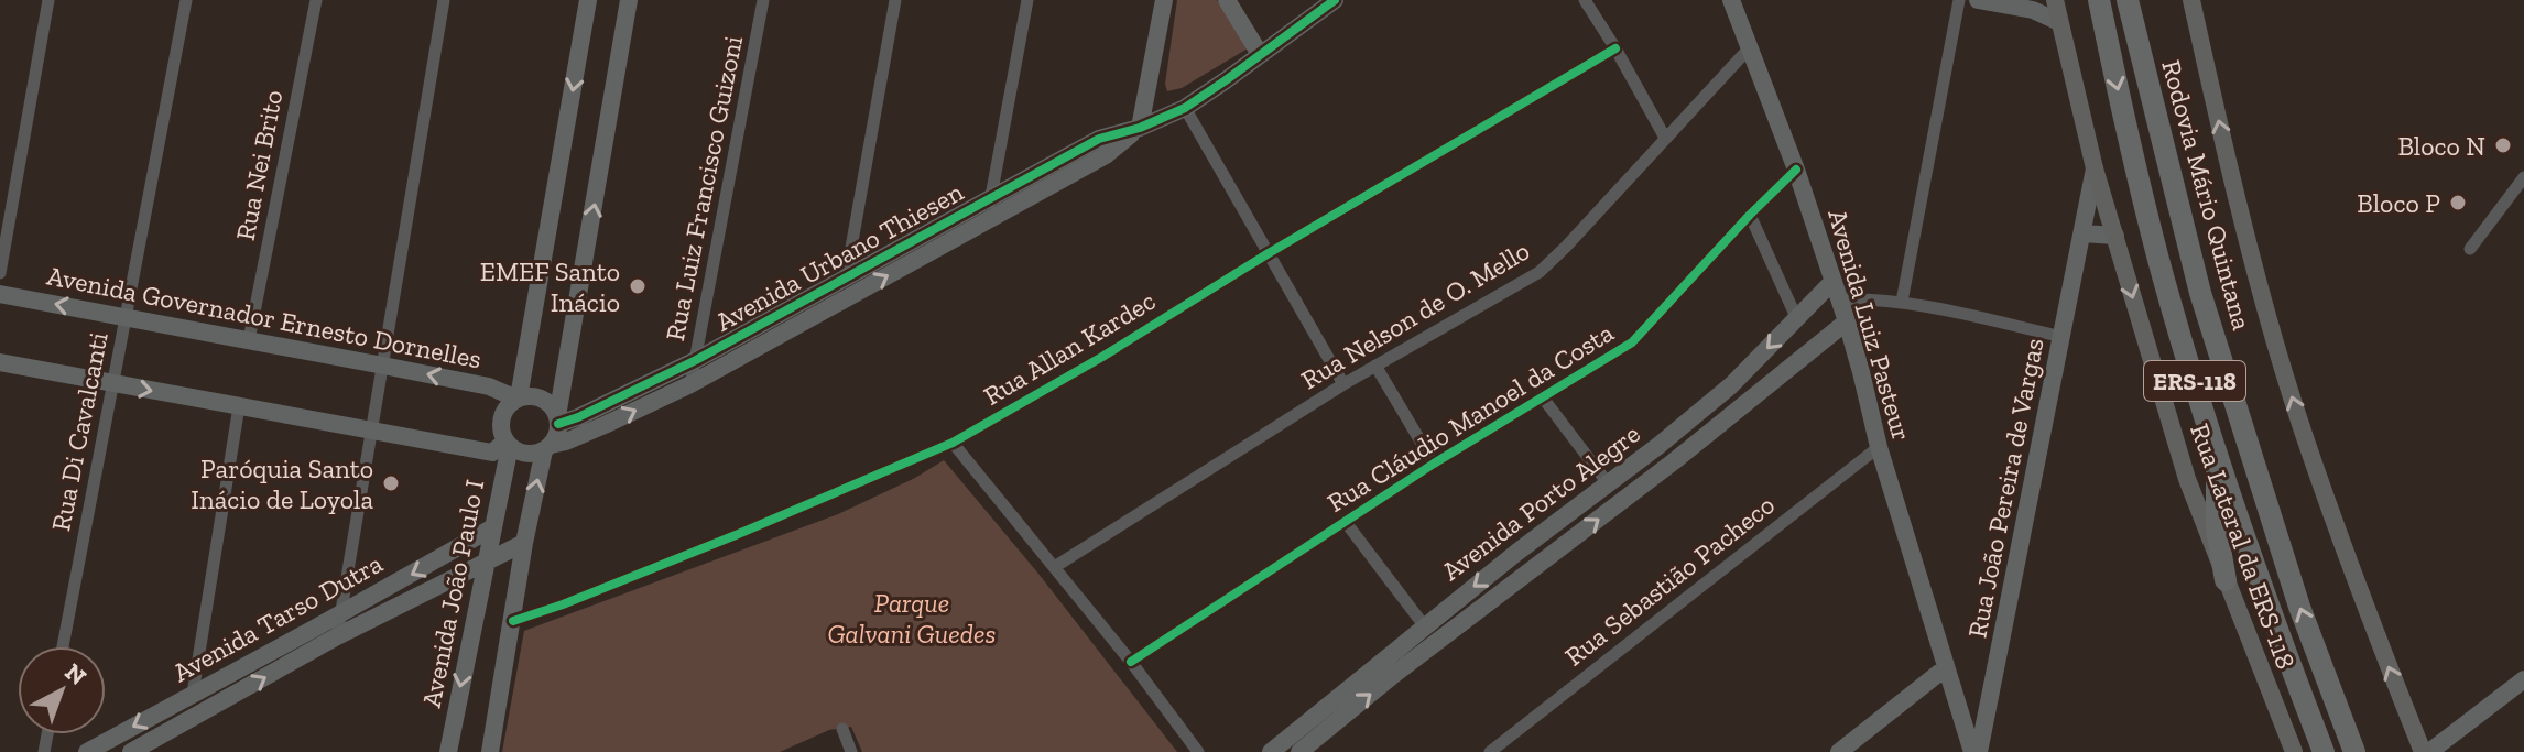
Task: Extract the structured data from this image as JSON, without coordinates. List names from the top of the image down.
{
  "streets": {
    "highway": ["Rodovia Mário Quintana", "ERS-118"],
    "main road": ["Rua Lateral da ERS-118"],
    "street": [
      "Rua Nei Brito",
      "Rua Luiz Francisco Guizoni",
      "Avenida Urbano Thiesen",
      "Rua Nelson de O. Mello",
      "Avenida Governador Ernesto Dornelles",
      "Avenida Luiz Pasteur",
      "Rua Allan Kardec",
      "Rua Cláudio Manoel da Costa",
      "Rua Di Cavalcanti",
      "Rua João Pereira de Vargas",
      "Avenida Porto Alegre",
      "Rua Sebastião Pacheco",
      "Avenida João Paulo I",
      "Avenida Tarso Dutra"
    ]
  },
  "crossings": [
    ["Rua Nei Brito", "Avenida Governador Ernesto Dornelles"],
    ["Rua Luiz Francisco Guizoni", "Avenida Urbano Thiesen"],
    ["Avenida Urbano Thiesen", "Avenida Governador Ernesto Dornelles"],
    ["Avenida Urbano Thiesen", "Avenida João Paulo I"],
    ["Rua Nelson de O. Mello", "Avenida Luiz Pasteur"],
    ["Avenida Governador Ernesto Dornelles", "Rua Di Cavalcanti"],
    ["Avenida Governador Ernesto Dornelles", "Avenida João Paulo I"],
    ["Avenida Luiz Pasteur", "Rua Cláudio Manoel da Costa"],
    ["Avenida Luiz Pasteur", "Avenida Porto Alegre"],
    ["Avenida Luiz Pasteur", "Rua Sebastião Pacheco"],
    ["Rua João Pereira de Vargas", "Rua Lateral da ERS-118"],
    ["Avenida João Paulo I", "Avenida Tarso Dutra"]
  ],
  "parks": ["Parque Galvani Guedes"],
  "places": [
    "Bloco N",
    "Bloco P",
    "EMEF Santo Inácio",
    "Paróquia Santo Inácio de Loyola"
  ],
  "north": "top right"
}
